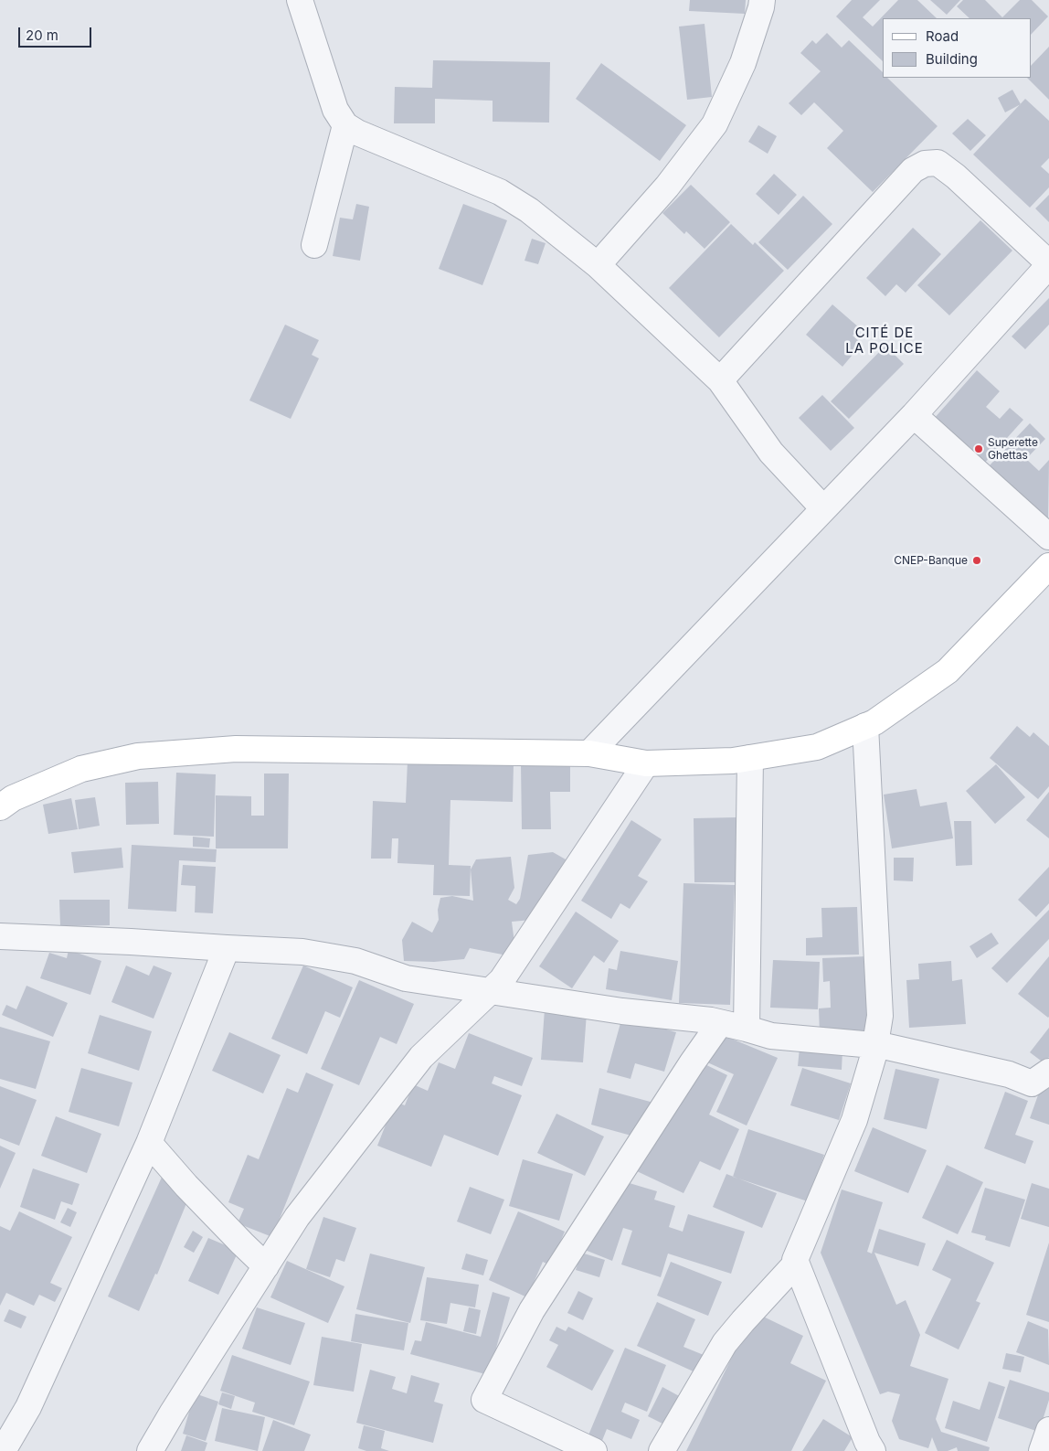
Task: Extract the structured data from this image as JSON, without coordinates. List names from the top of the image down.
{
  "districts": ["CITÉ DE LA POLICE"],
  "places": ["Superette Ghettas", "CNEP-Banque"],
  "legend": ["Road", "Building"],
  "scale_bar": "20 m"
}
